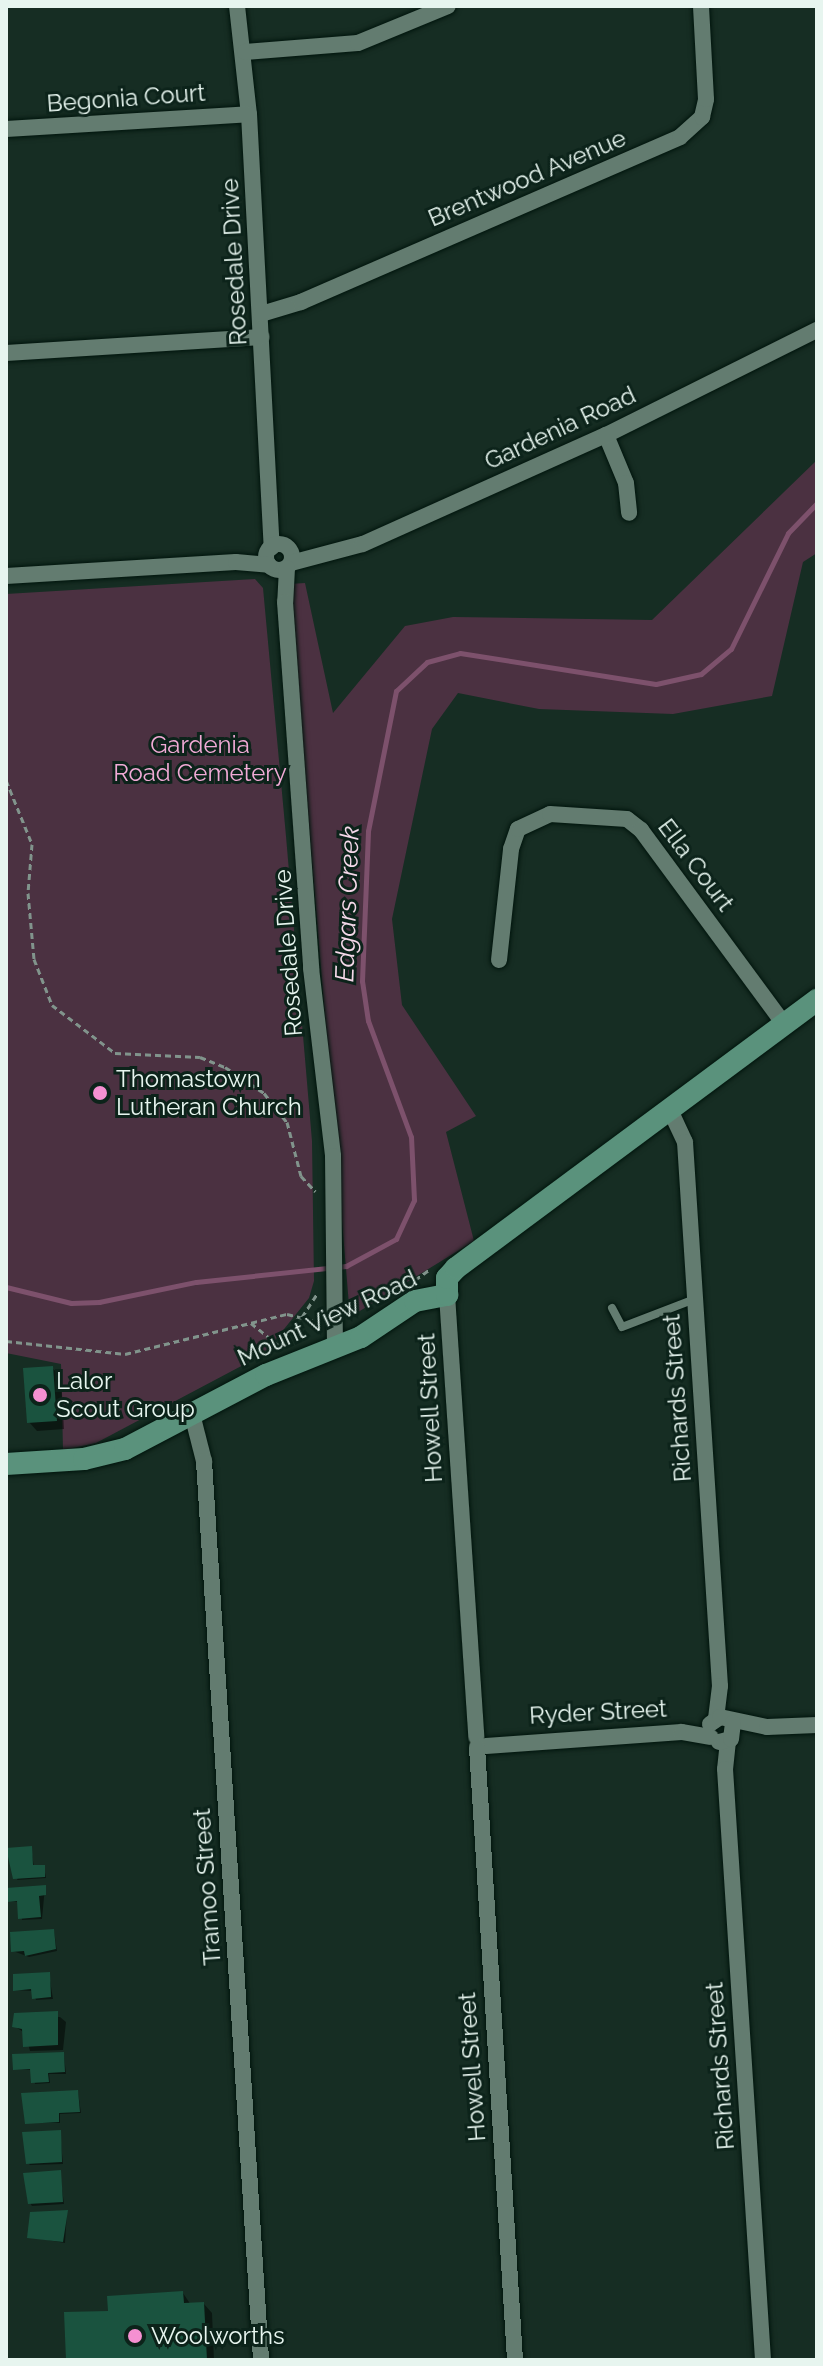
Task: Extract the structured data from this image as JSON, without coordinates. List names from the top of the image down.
{
  "streets": {
    "street": [
      "Begonia Court",
      "Brentwood Avenue",
      "Rosedale Drive",
      "Gardenia Road",
      "Ella Court",
      "Mount View Road",
      "Richards Street",
      "Howell Street",
      "Ryder Street",
      "Tramoo Street"
    ]
  },
  "crossings": [
    ["Begonia Court", "Rosedale Drive"],
    ["Brentwood Avenue", "Rosedale Drive"],
    ["Rosedale Drive", "Gardenia Road"],
    ["Rosedale Drive", "Mount View Road"],
    ["Ella Court", "Mount View Road"],
    ["Mount View Road", "Richards Street"],
    ["Mount View Road", "Howell Street"],
    ["Mount View Road", "Tramoo Street"],
    ["Richards Street", "Ryder Street"],
    ["Howell Street", "Ryder Street"]
  ],
  "water": ["Edgars Creek"],
  "parks": ["Gardenia Road Cemetery"],
  "places": ["Thomastown Lutheran Church", "Lalor Scout Group", "Woolworths"]
}
